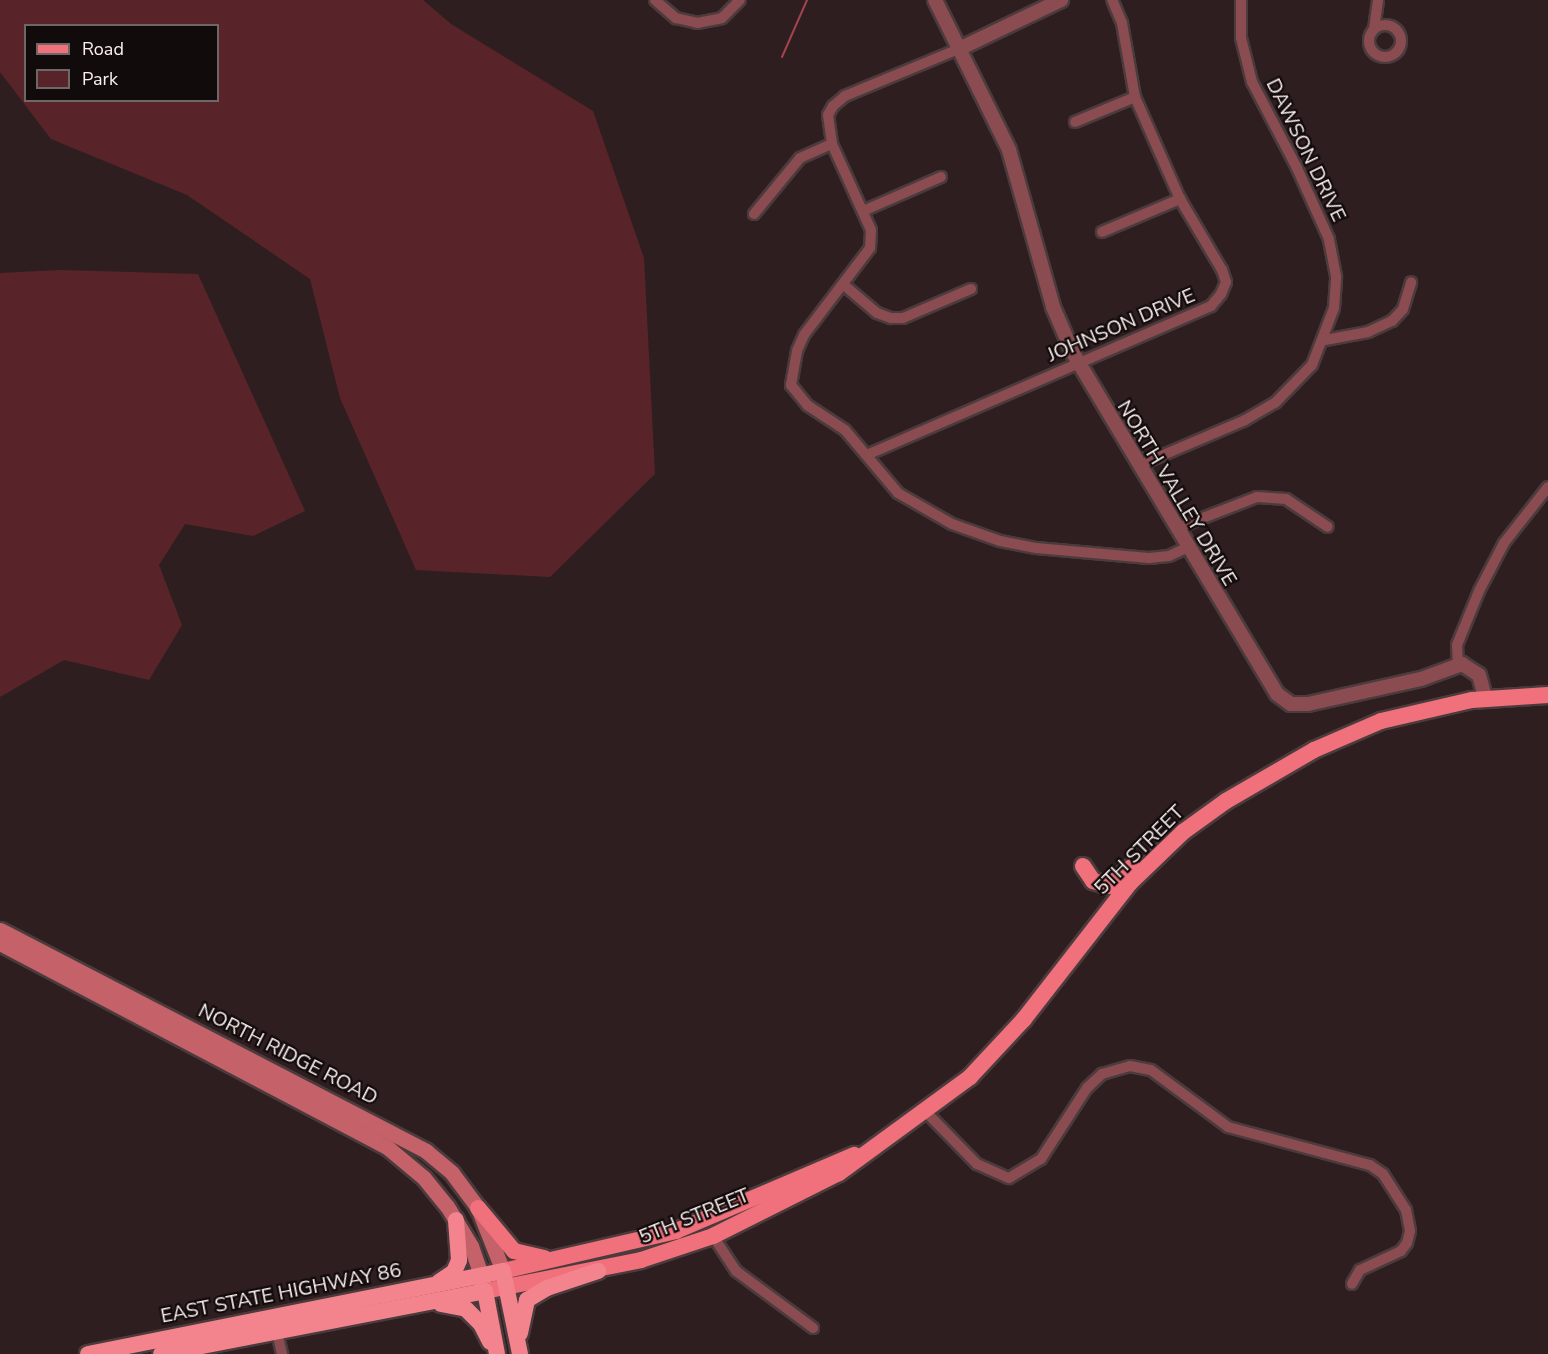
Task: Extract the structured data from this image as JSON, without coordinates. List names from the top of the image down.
{
  "streets": {
    "highway": ["EAST STATE HIGHWAY 86"],
    "main road": ["5TH STREET", "NORTH RIDGE ROAD"],
    "street": ["DAWSON DRIVE", "JOHNSON DRIVE", "NORTH VALLEY DRIVE"]
  },
  "crossings": [
    ["DAWSON DRIVE", "NORTH VALLEY DRIVE"],
    ["JOHNSON DRIVE", "NORTH VALLEY DRIVE"],
    ["5TH STREET", "NORTH RIDGE ROAD"],
    ["5TH STREET", "EAST STATE HIGHWAY 86"],
    ["NORTH RIDGE ROAD", "EAST STATE HIGHWAY 86"]
  ],
  "legend": ["Road", "Park"]
}
